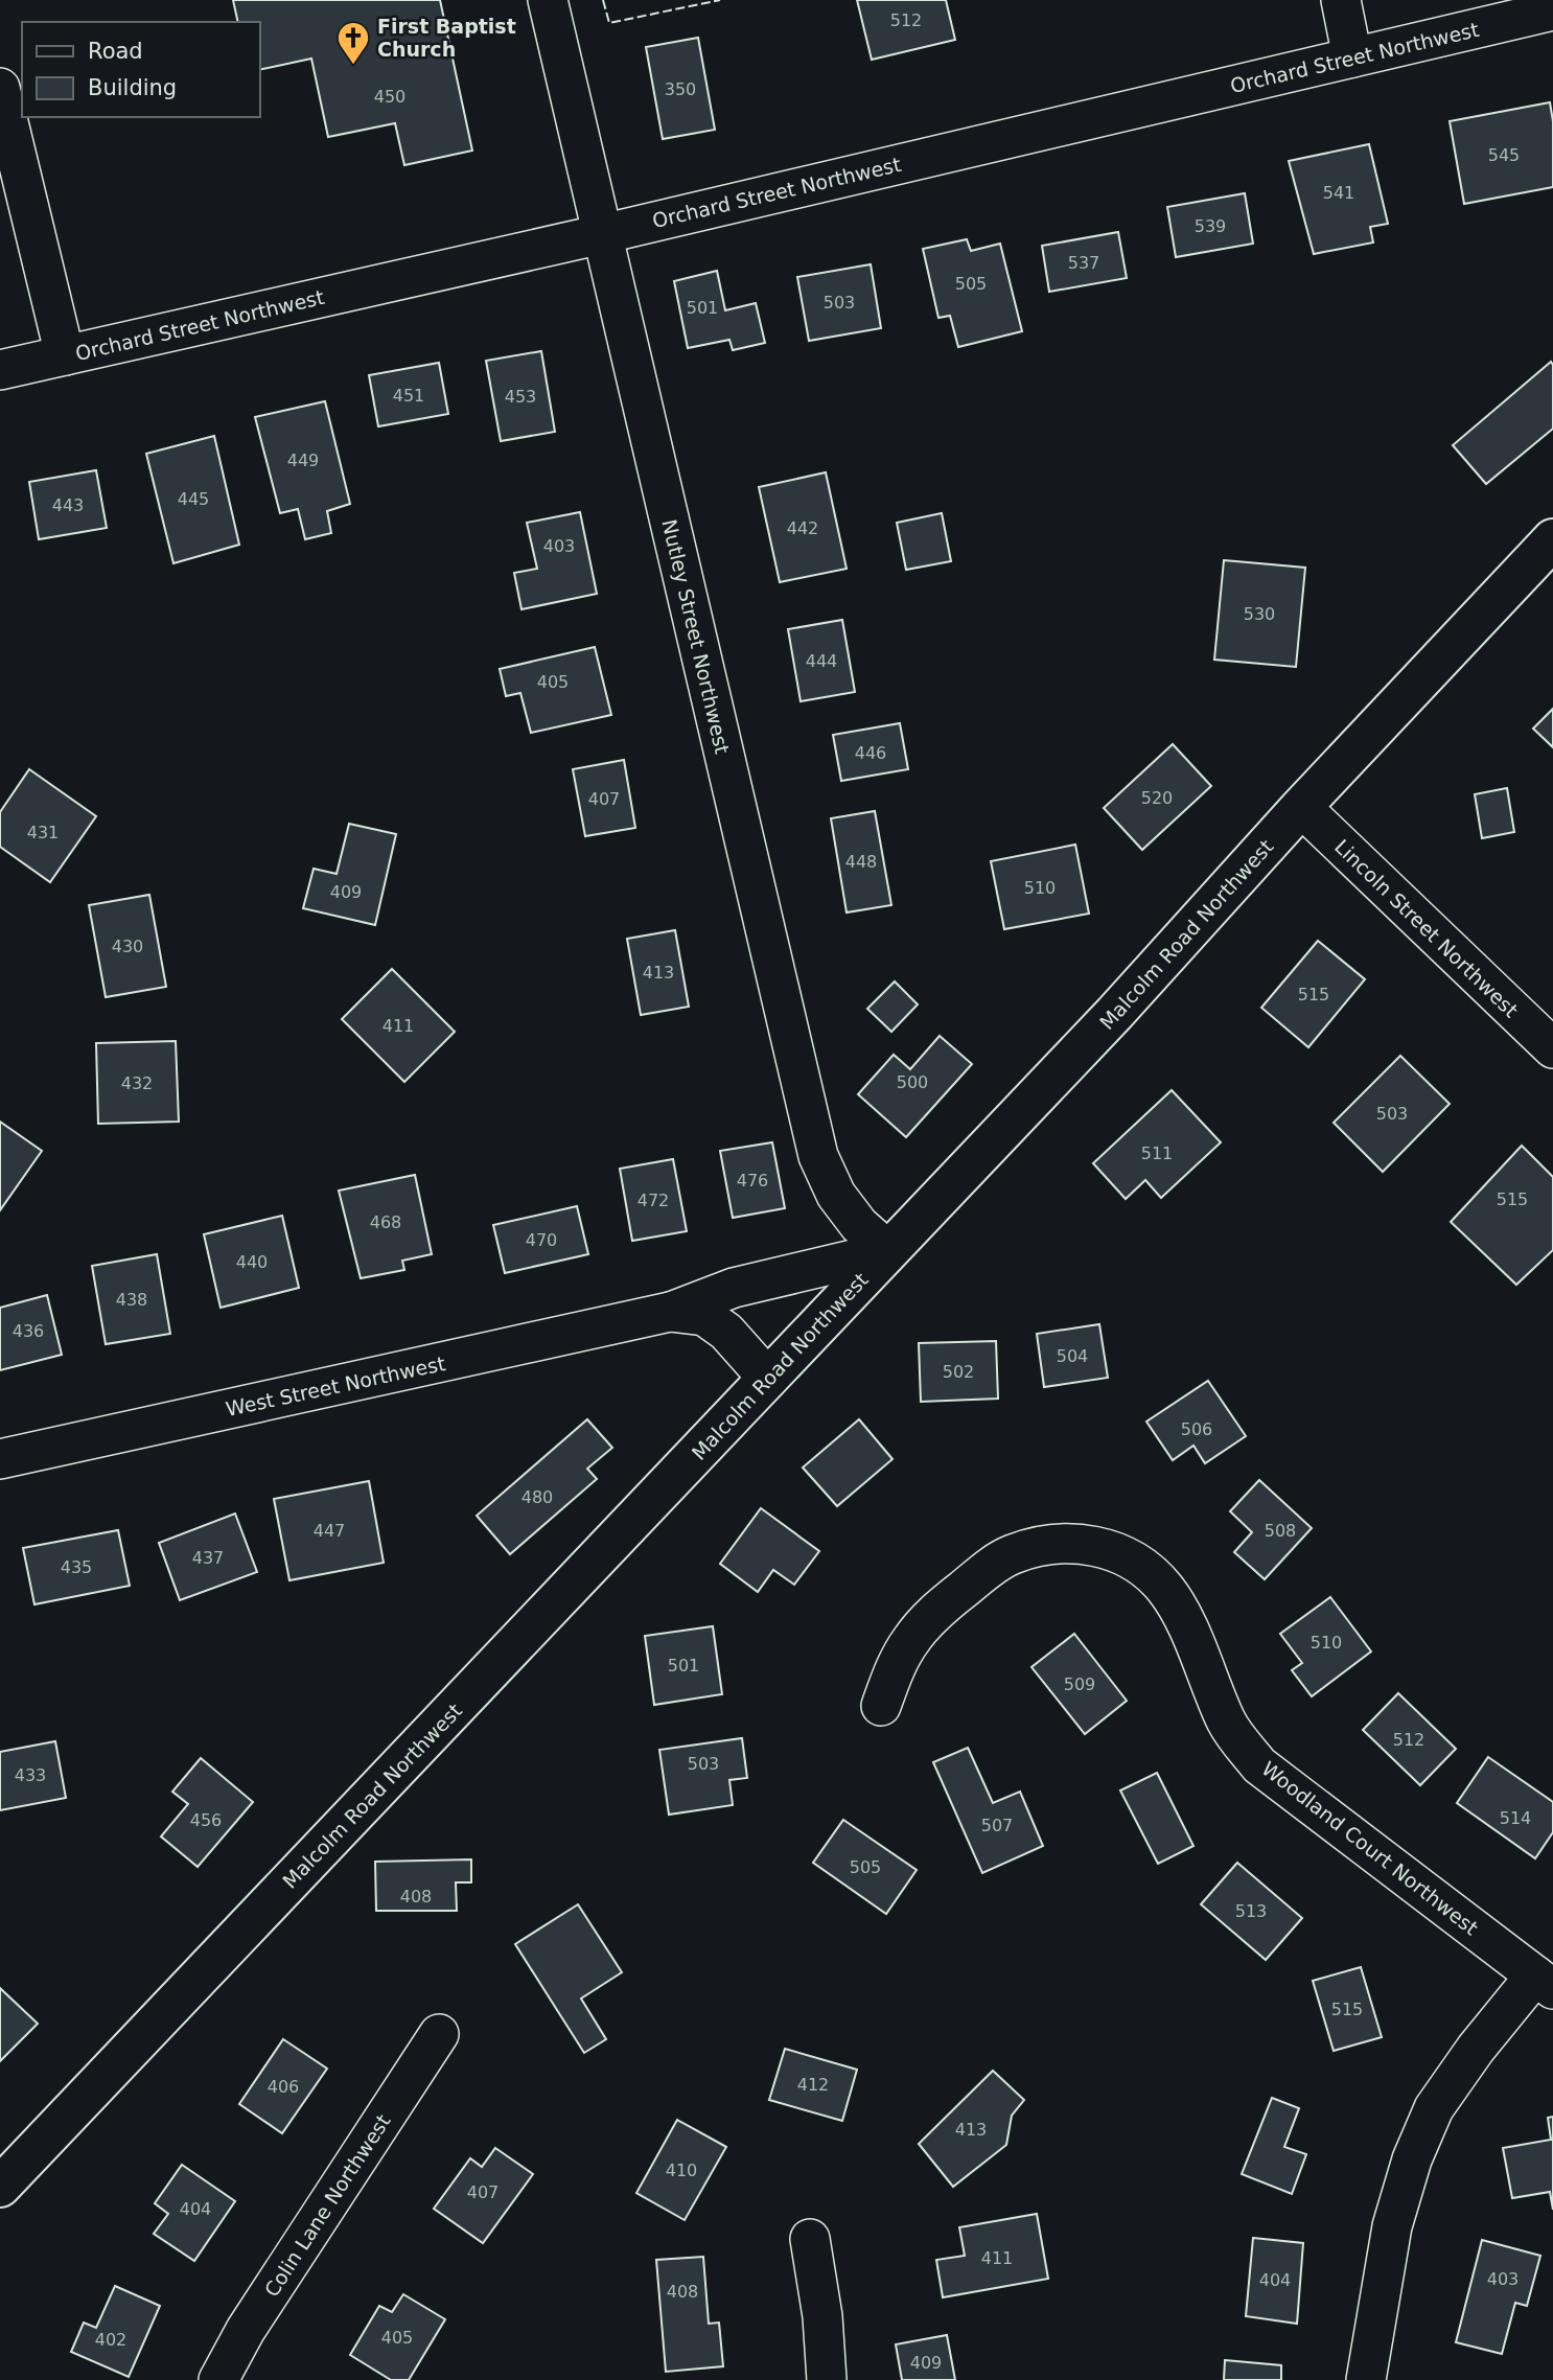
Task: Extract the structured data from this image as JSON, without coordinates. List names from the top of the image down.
{
  "streets": {
    "main road": ["Malcolm Road Northwest"],
    "street": [
      "Orchard Street Northwest",
      "Nutley Street Northwest",
      "Lincoln Street Northwest",
      "West Street Northwest",
      "Woodland Court Northwest",
      "Colin Lane Northwest"
    ]
  },
  "crossings": [
    ["Orchard Street Northwest", "Nutley Street Northwest"],
    ["Nutley Street Northwest", "Malcolm Road Northwest"],
    ["Nutley Street Northwest", "West Street Northwest"],
    ["Lincoln Street Northwest", "Malcolm Road Northwest"],
    ["Malcolm Road Northwest", "West Street Northwest"]
  ],
  "places": {
    "church": ["First Baptist Church"]
  },
  "house_numbers": [
    "512",
    "350",
    "450",
    "545",
    "541",
    "539",
    "537",
    "505",
    "503",
    "501",
    "451",
    "453",
    "449",
    "445",
    "443",
    "442",
    "403",
    "530",
    "444",
    "405",
    "446",
    "520",
    "407",
    "431",
    "448",
    "510",
    "409",
    "430",
    "413",
    "515",
    "411",
    "500",
    "432",
    "503",
    "511",
    "476",
    "515",
    "472",
    "468",
    "470",
    "440",
    "438",
    "436",
    "504",
    "502",
    "506",
    "480",
    "447",
    "508",
    "437",
    "435",
    "510",
    "501",
    "509",
    "512",
    "503",
    "433",
    "514",
    "456",
    "507",
    "505",
    "408",
    "513",
    "515",
    "412",
    "406",
    "413",
    "410",
    "407",
    "404",
    "411",
    "403",
    "404",
    "408",
    "405",
    "402",
    "409"
  ],
  "legend": ["Road", "Building"]
}
